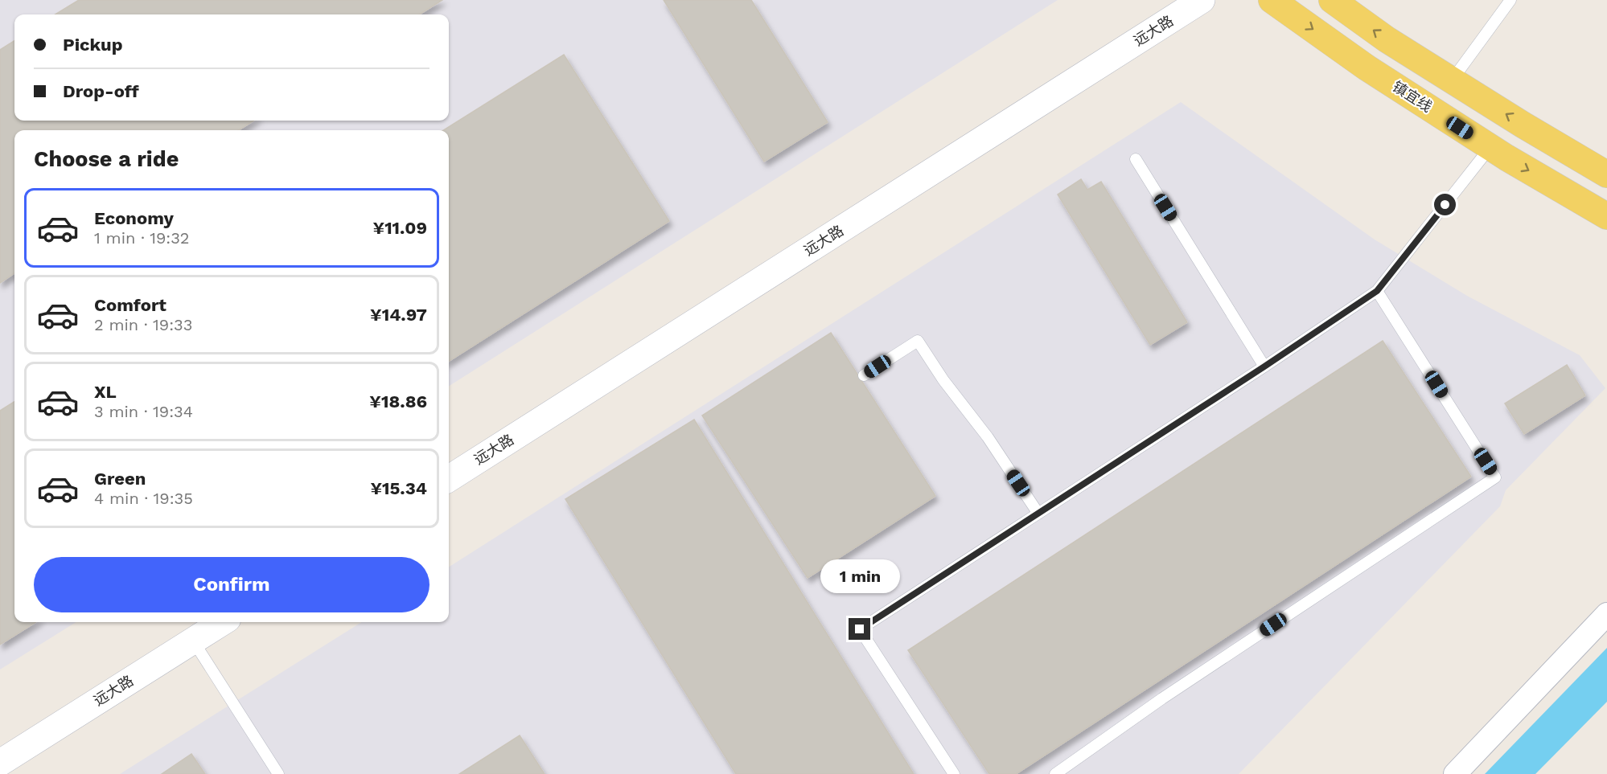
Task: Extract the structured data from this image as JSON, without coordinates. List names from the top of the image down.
{
  "streets": {
    "main road": ["镇宜线"],
    "street": ["远大路"]
  },
  "page": {
    "banner": ["Pickup", "Drop-off"],
    "heading": "Choose a ride",
    "list": [
      {
        "name": "Economy",
        "note": "1 min · 19:32",
        "value": "¥11.09"
      },
      {
        "name": "Comfort",
        "note": "2 min · 19:33",
        "value": "¥14.97"
      },
      {
        "name": "XL",
        "note": "3 min · 19:34",
        "value": "¥18.86"
      },
      {
        "name": "Green",
        "note": "4 min · 19:35",
        "value": "¥15.34"
      }
    ],
    "buttons": "Confirm",
    "bubble": "1 min"
  }
}
